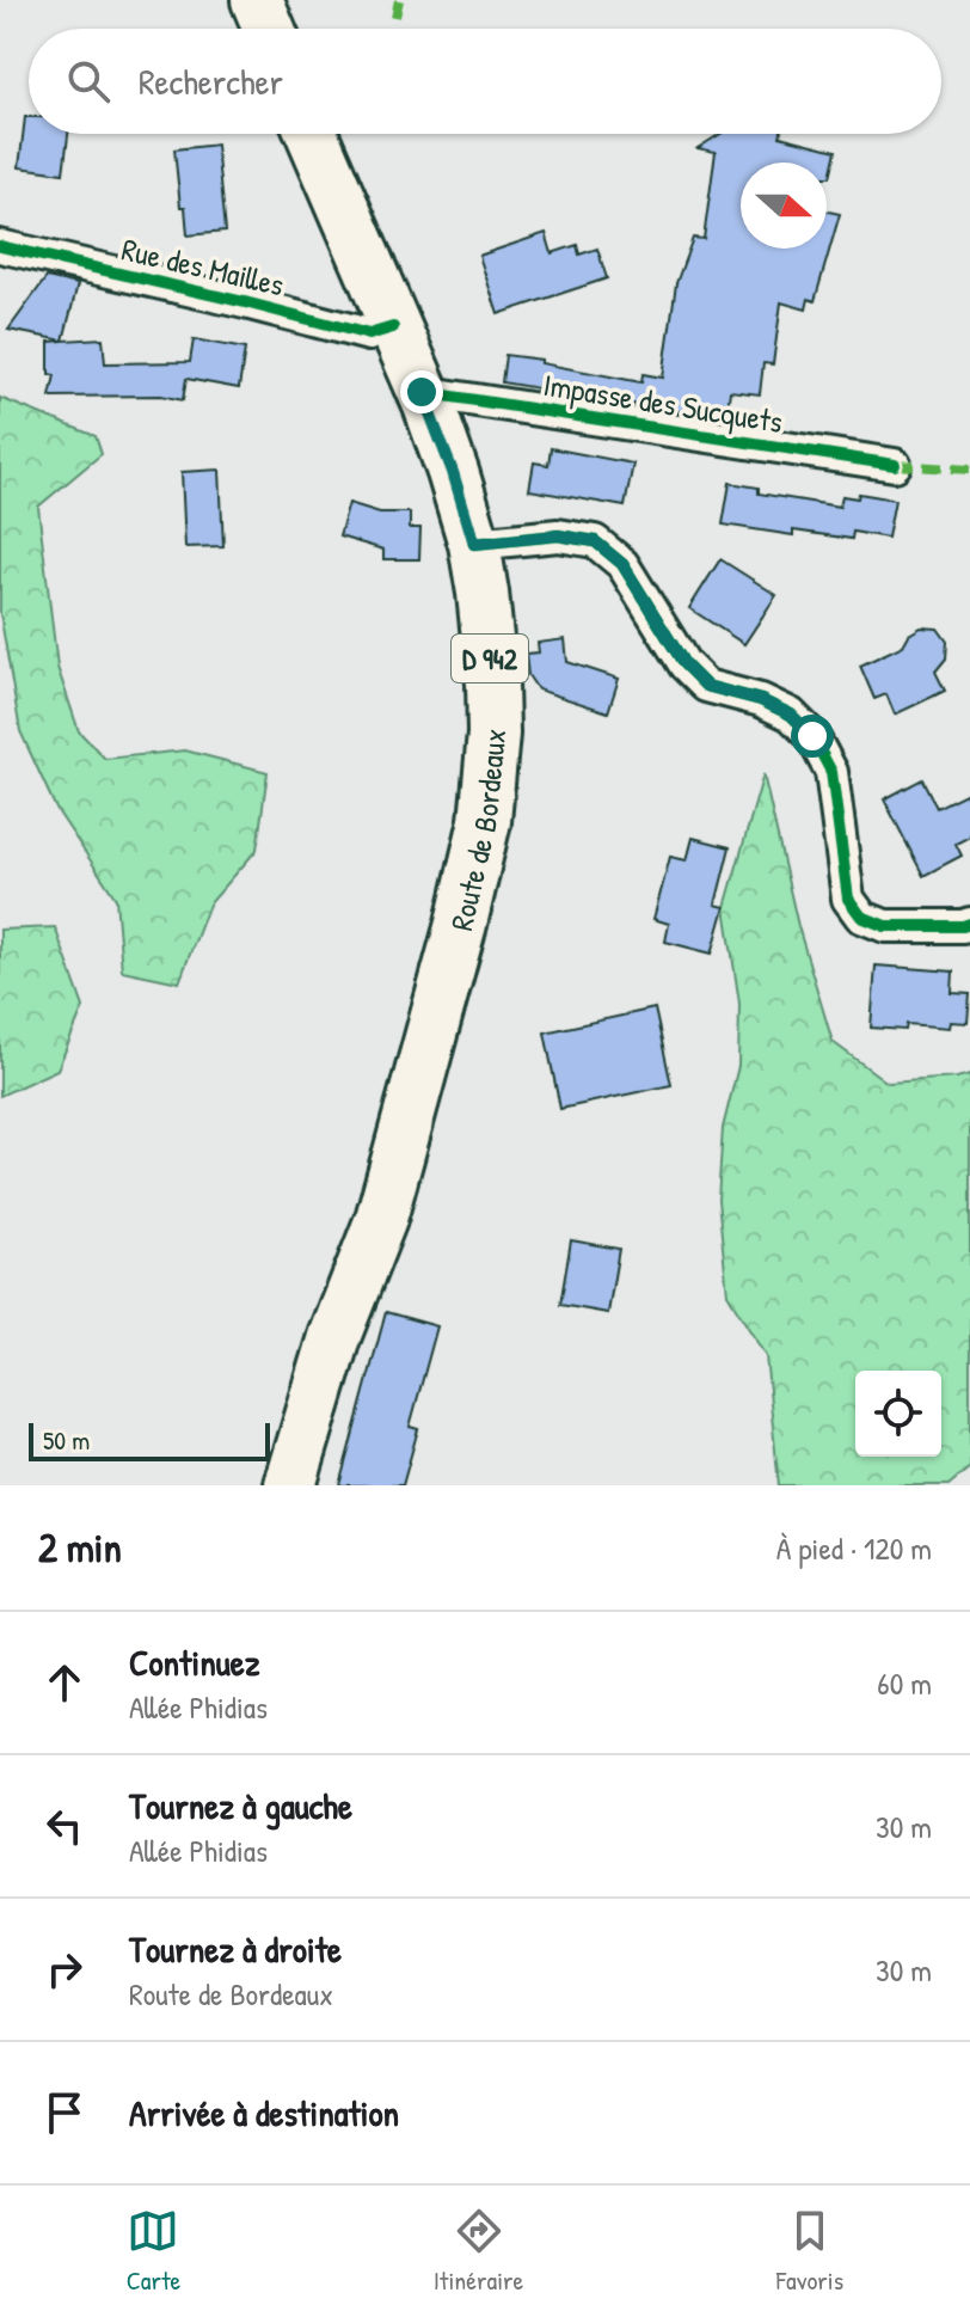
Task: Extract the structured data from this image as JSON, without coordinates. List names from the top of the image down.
{
  "streets": {
    "main road": ["D 942", "Route de Bordeaux"],
    "street": ["Rue des Mailles", "Impasse des Sucquets"]
  },
  "crossings": [
    ["Rue des Mailles", "Route de Bordeaux"],
    ["Impasse des Sucquets", "Route de Bordeaux"]
  ],
  "scale_bar": "50 m",
  "north": "right",
  "page": {
    "search": "Rechercher",
    "scale": "50 m",
    "heading": ["2 min", "À pied · 120 m"],
    "list": [
      ["Continuez", "Allée Phidias", "60 m"],
      ["Tournez à gauche", "Allée Phidias", "30 m"],
      ["Tournez à droite", "Route de Bordeaux", "30 m"],
      "Arrivée à destination"
    ],
    "nav": ["Carte", "Itinéraire", "Favoris"]
  }
}
